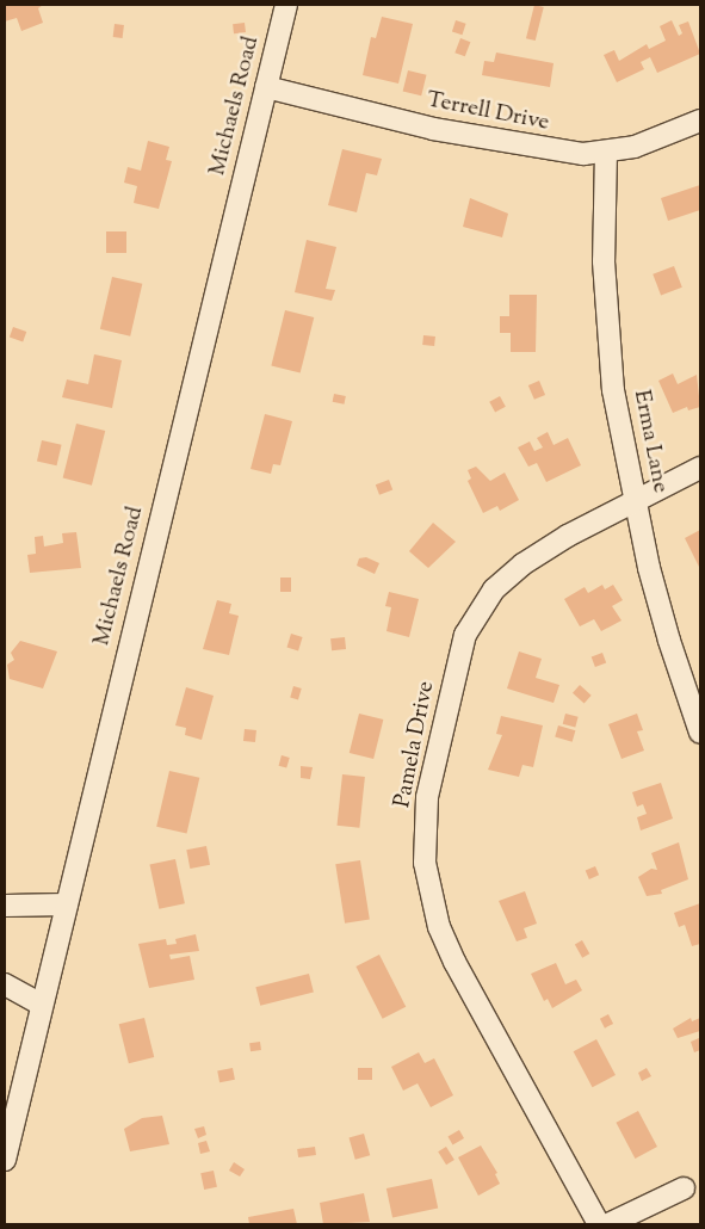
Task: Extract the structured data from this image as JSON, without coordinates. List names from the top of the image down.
{
  "streets": {
    "street": [
      "Michaels Road",
      "Terrell Drive",
      "Erma Lane",
      "Pamela Drive"
    ]
  },
  "crossings": [
    ["Michaels Road", "Terrell Drive"],
    ["Terrell Drive", "Erma Lane"],
    ["Erma Lane", "Pamela Drive"]
  ]
}
